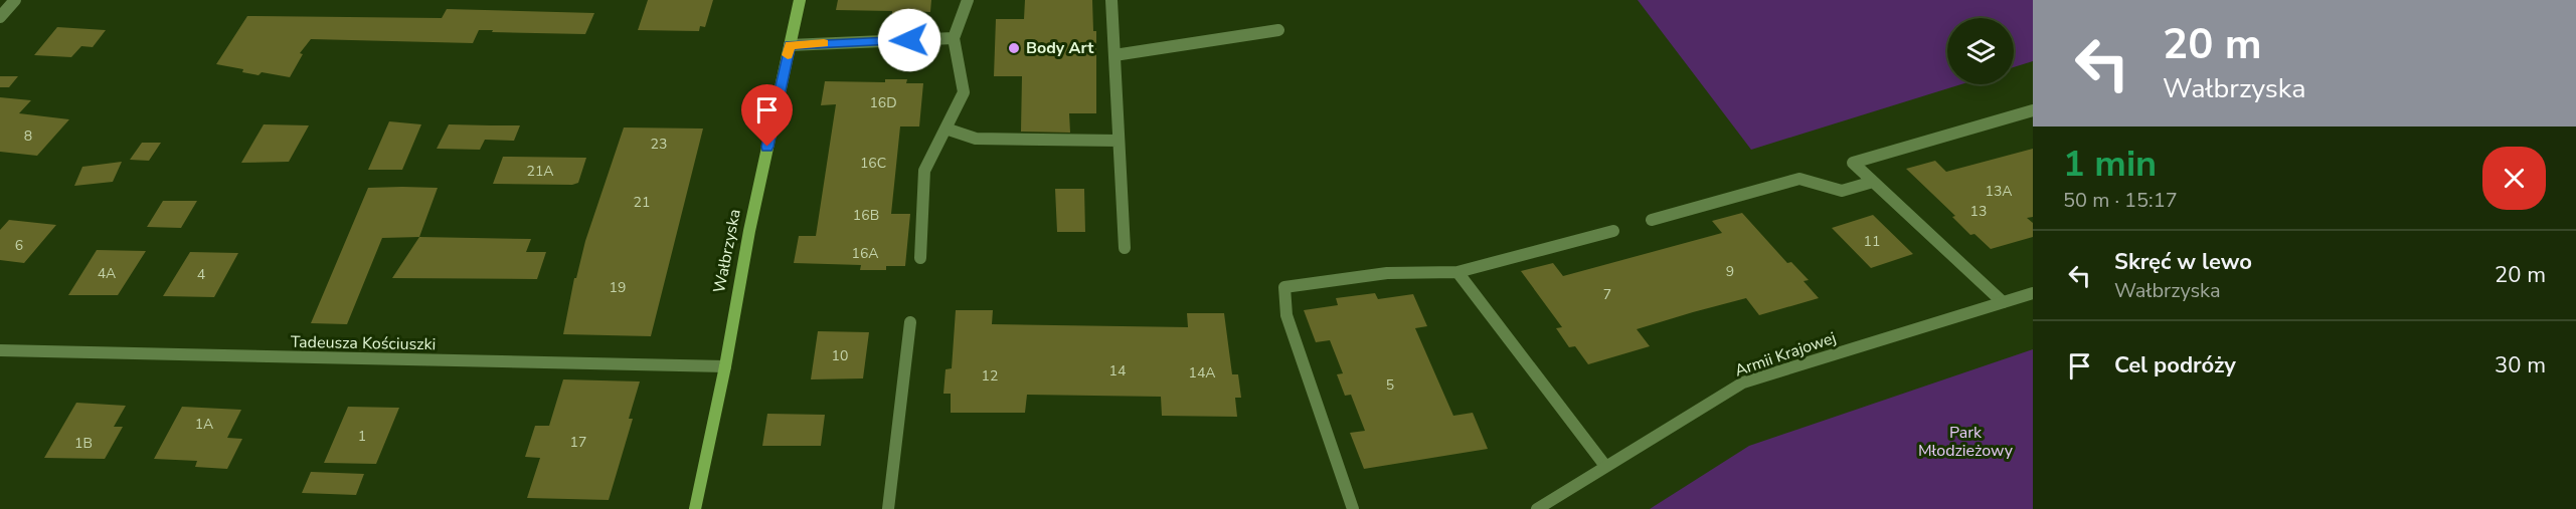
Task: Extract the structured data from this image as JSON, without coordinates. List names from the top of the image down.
{
  "streets": {
    "main road": ["Wałbrzyska"],
    "street": ["Tadeusza Kościuszki", "Armii Krajowej"]
  },
  "crossings": [
    ["Wałbrzyska", "Tadeusza Kościuszki"]
  ],
  "parks": ["Park Młodzieżowy"],
  "places": ["Body Art"],
  "house_numbers": [
    "16D",
    "8",
    "23",
    "16C",
    "21A",
    "13A",
    "21",
    "13",
    "16B",
    "11",
    "6",
    "16A",
    "9",
    "4A",
    "4",
    "19",
    "7",
    "10",
    "14",
    "14A",
    "12",
    "5",
    "1A",
    "1",
    "17",
    "1B"
  ],
  "page": {
    "turn": ["20 m", "Wałbrzyska"],
    "heading": ["1 min", "50 m · 15:17"],
    "list": [
      {
        "name": "Skręć w lewo",
        "note": "Wałbrzyska",
        "value": "20 m"
      },
      {
        "name": "Cel podróży",
        "value": "30 m"
      }
    ]
  }
}
